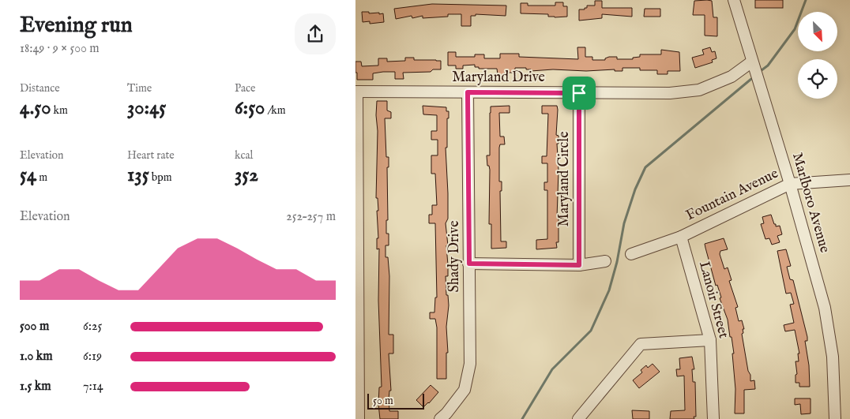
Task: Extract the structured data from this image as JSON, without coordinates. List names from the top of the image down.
{
  "streets": {
    "street": [
      "Maryland Drive",
      "Maryland Circle",
      "Fountain Avenue",
      "Marlboro Avenue",
      "Shady Drive",
      "Lanoir Street"
    ]
  },
  "crossings": [
    ["Maryland Drive", "Maryland Circle"],
    ["Maryland Drive", "Marlboro Avenue"],
    ["Maryland Drive", "Shady Drive"],
    ["Fountain Avenue", "Marlboro Avenue"],
    ["Fountain Avenue", "Lanoir Street"]
  ],
  "scale_bar": "50 m",
  "north": "bottom right",
  "page": {
    "heading": ["Evening run", "18:49 · 9 × 500 m"],
    "stats": [
      ["Distance", "4.50 km"],
      ["Time", "30:45"],
      ["Pace", "6:50 /km"],
      ["Elevation", "54 m"],
      ["Heart rate", "135 bpm"],
      ["kcal", "352"]
    ],
    "chart": ["Elevation", "252–257 m"],
    "list": [
      {
        "name": "500 m",
        "note": "6:25"
      },
      {
        "name": "1.0 km",
        "note": "6:19"
      },
      {
        "name": "1.5 km",
        "note": "7:14"
      }
    ],
    "scale": "50 m"
  }
}
